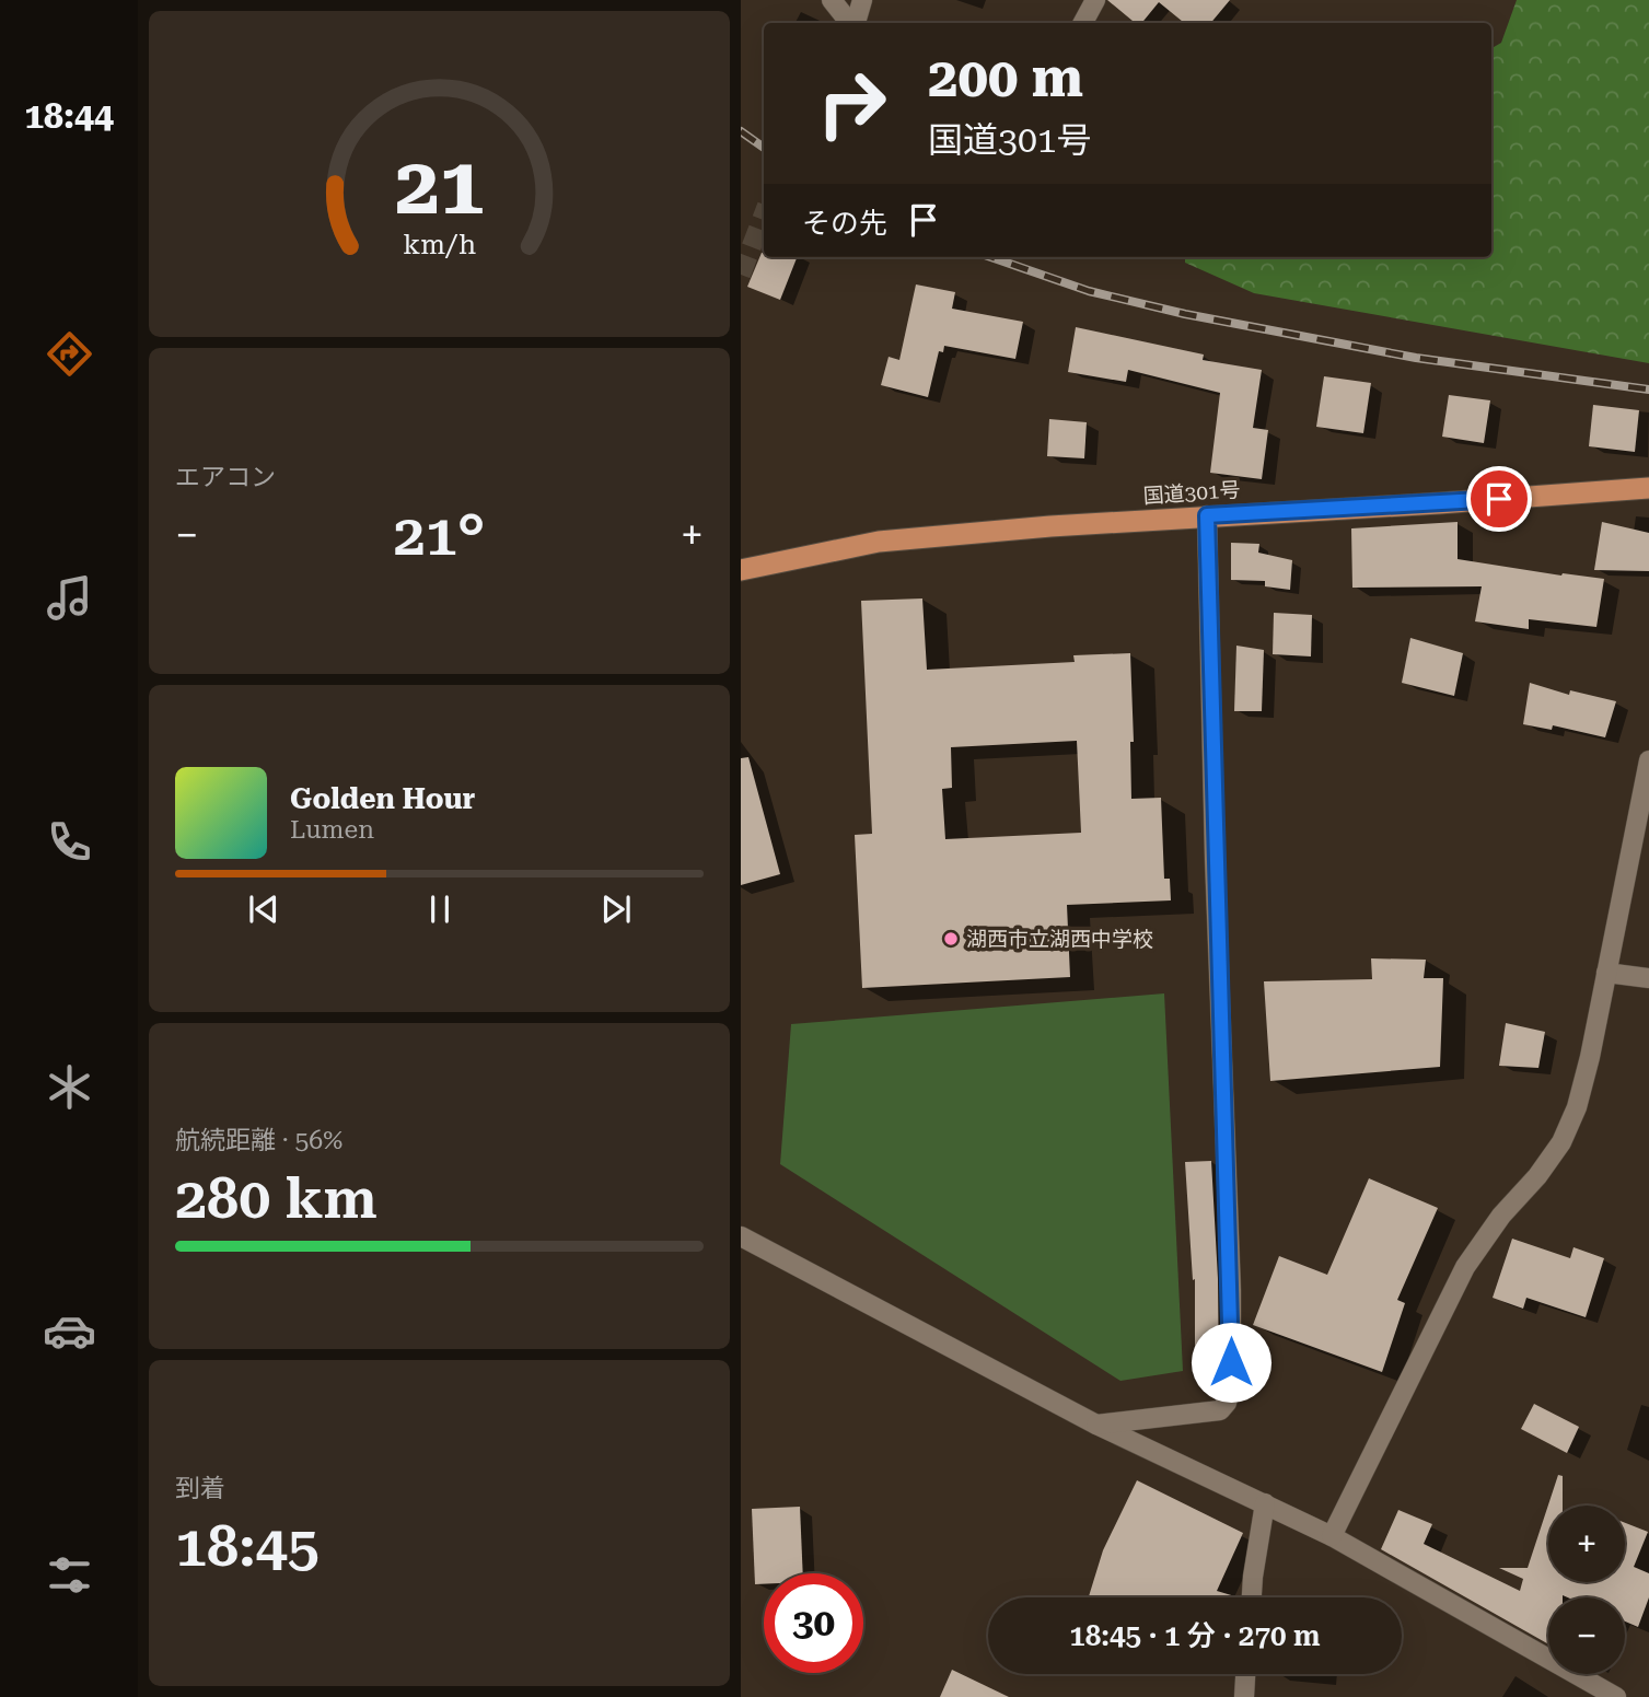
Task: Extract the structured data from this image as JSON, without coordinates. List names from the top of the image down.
{
  "streets": {
    "highway": ["国道301号"]
  },
  "places": ["湖西市立湖西中学校"],
  "page": {
    "tabs": "18:44",
    "turn": ["200 m", "国道301号"],
    "then": "その先",
    "tile": [
      "エアコン",
      ["航続距離 · 56%", "280 km"],
      ["到着", "18:45"]
    ],
    "heat": ["−", "21°", "+"],
    "song": ["Golden Hour", "Lumen"],
    "map_buttons": ["+", "−"],
    "limit": "30",
    "trip": "18:45 · 1 分 · 270 m",
    "gauge": ["21", "km/h"]
  }
}
